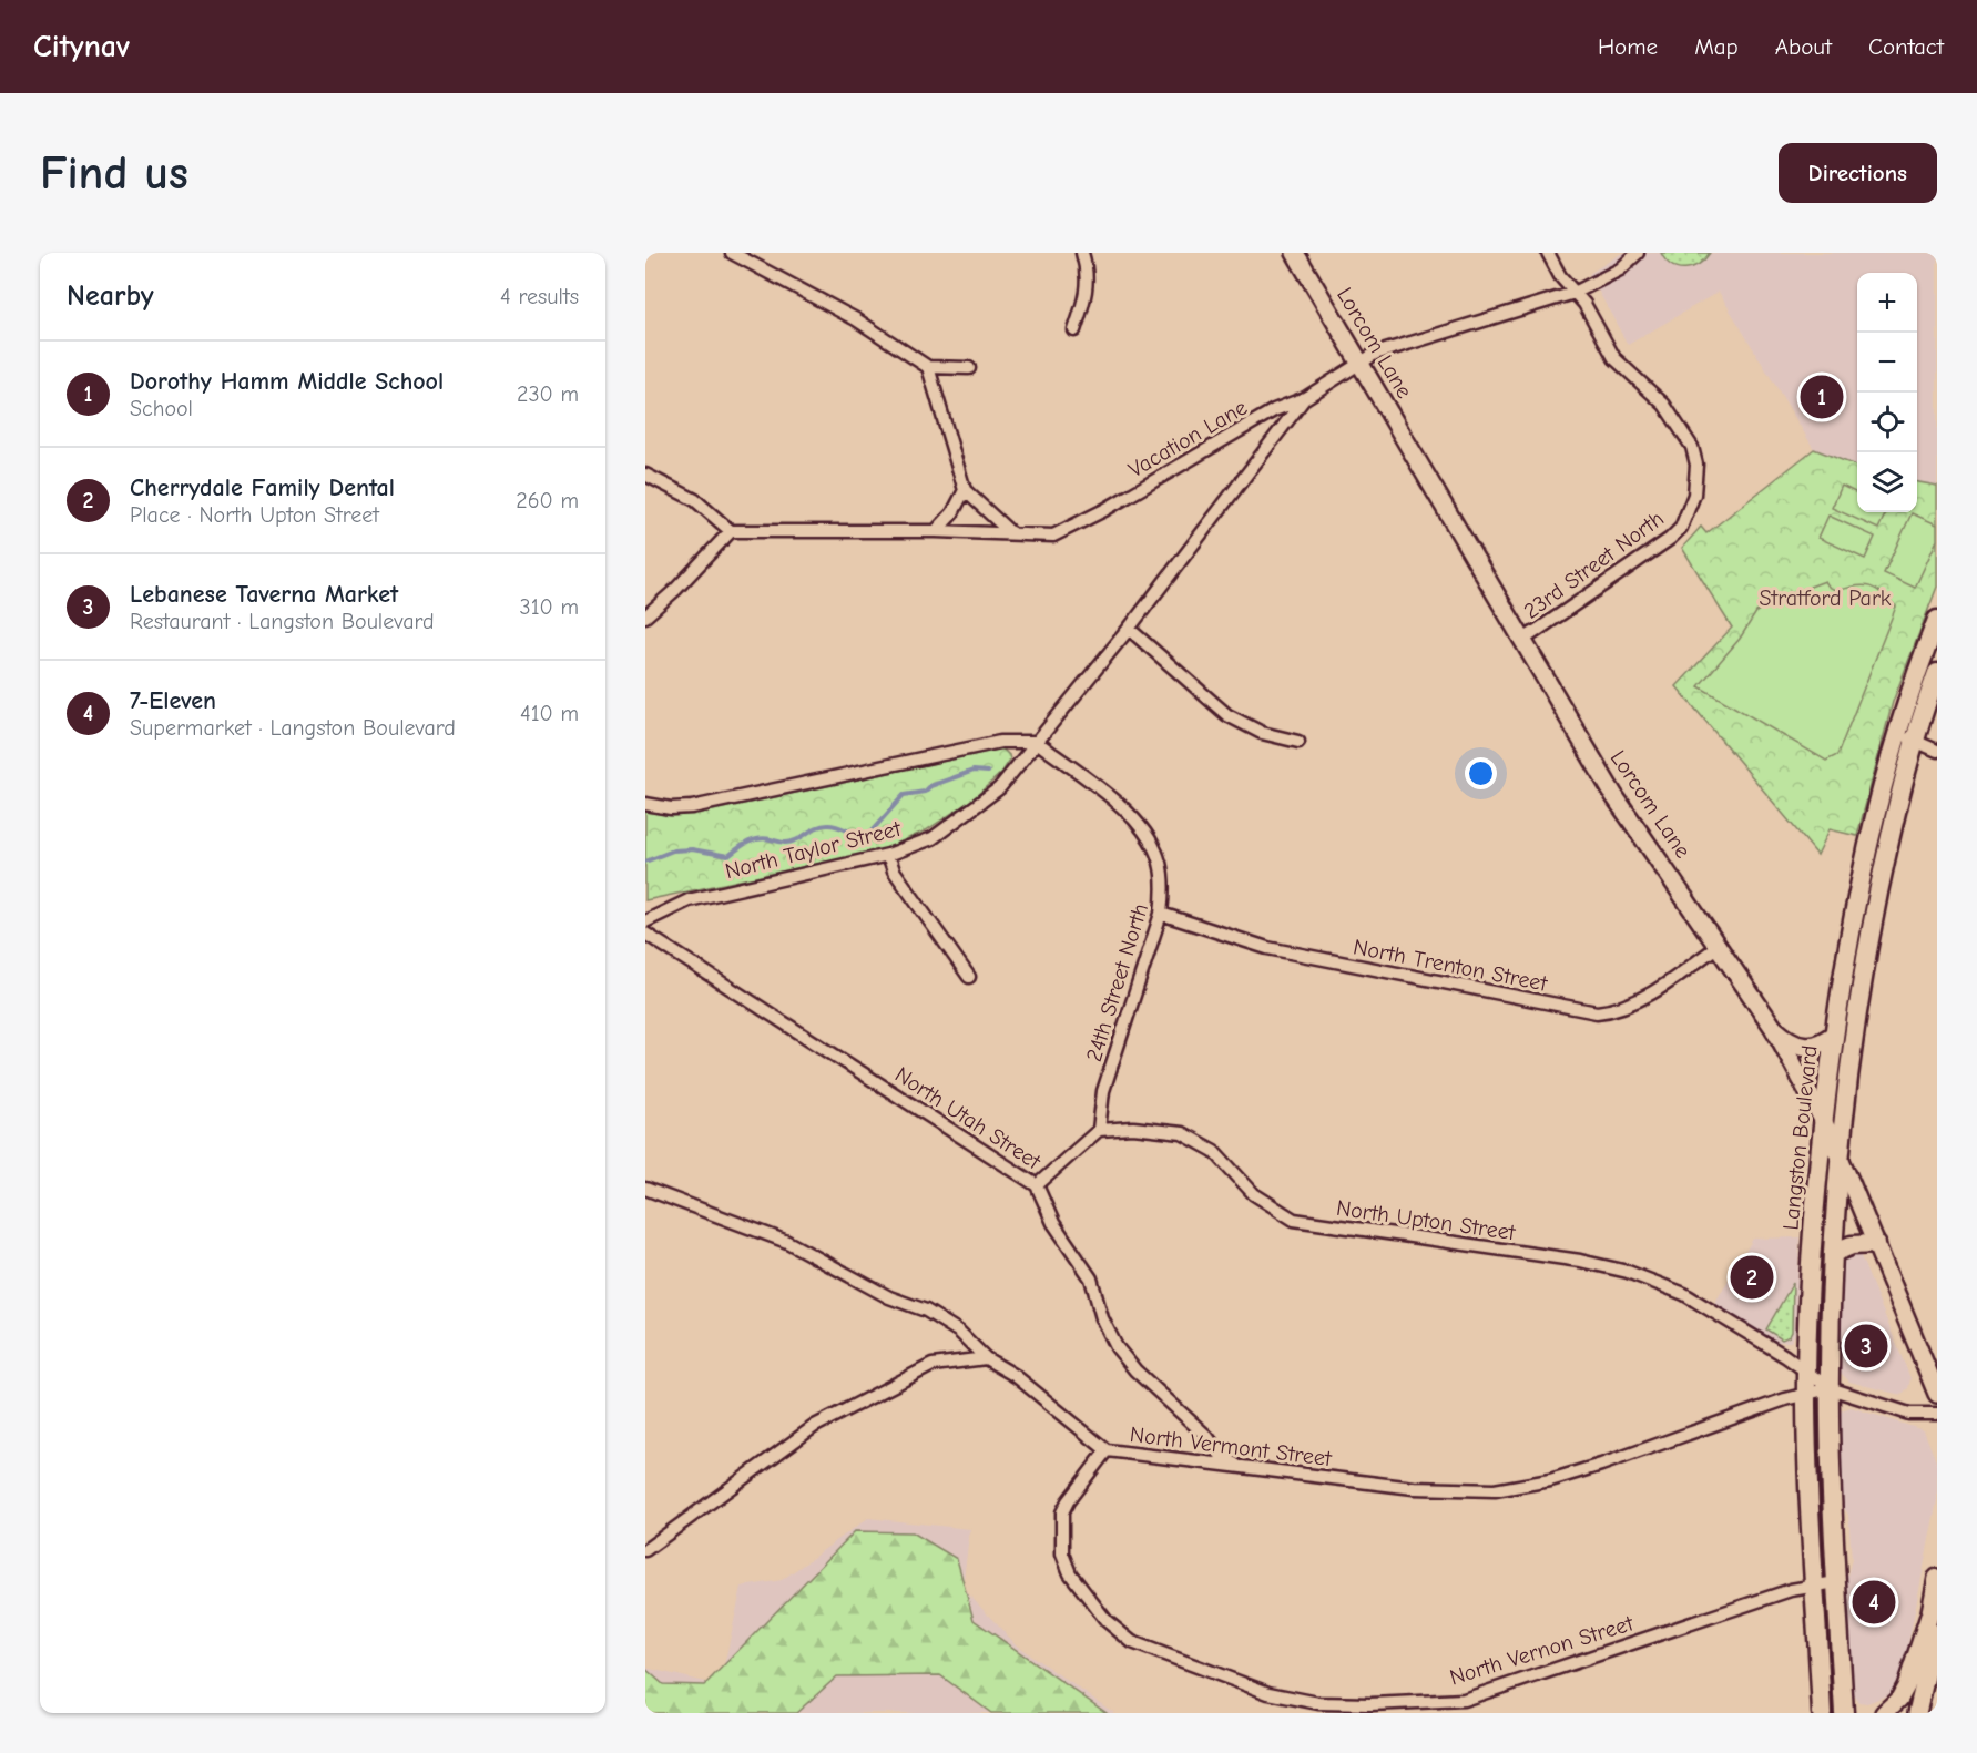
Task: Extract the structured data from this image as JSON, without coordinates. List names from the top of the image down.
{
  "streets": {
    "main road": ["Langston Boulevard"],
    "street": [
      "Lorcom Lane",
      "Vacation Lane",
      "23rd Street North",
      "North Taylor Street",
      "North Trenton Street",
      "24th Street North",
      "North Utah Street",
      "North Upton Street",
      "North Vermont Street",
      "North Vernon Street"
    ]
  },
  "crossings": [
    ["Lorcom Lane", "Vacation Lane"],
    ["Lorcom Lane", "23rd Street North"],
    ["Lorcom Lane", "North Trenton Street"],
    ["Lorcom Lane", "Langston Boulevard"],
    ["Vacation Lane", "23rd Street North"],
    ["Vacation Lane", "North Taylor Street"],
    ["North Taylor Street", "24th Street North"],
    ["North Trenton Street", "24th Street North"],
    ["24th Street North", "North Upton Street"],
    ["North Utah Street", "North Vermont Street"],
    ["Langston Boulevard", "North Upton Street"],
    ["Langston Boulevard", "North Vermont Street"],
    ["Langston Boulevard", "North Vernon Street"],
    ["North Upton Street", "North Vermont Street"],
    ["North Vermont Street", "North Vernon Street"]
  ],
  "parks": ["Stratford Park"],
  "page": {
    "header": "Citynav",
    "nav": [
      "Home",
      "Map",
      "About",
      "Contact"
    ],
    "buttons": "Directions",
    "title": "Find us",
    "heading": ["Nearby", "4 results"],
    "map_buttons": ["+", "−"],
    "list": [
      {
        "mark": "1",
        "name": "Dorothy Hamm Middle School",
        "note": "School",
        "value": "230 m"
      },
      {
        "mark": "2",
        "name": "Cherrydale Family Dental",
        "note": "Place · North Upton Street",
        "value": "260 m"
      },
      {
        "mark": "3",
        "name": "Lebanese Taverna Market",
        "note": "Restaurant · Langston Boulevard",
        "value": "310 m"
      },
      {
        "mark": "4",
        "name": "7-Eleven",
        "note": "Supermarket · Langston Boulevard",
        "value": "410 m"
      }
    ],
    "pins": [
      "1",
      "2",
      "3",
      "4"
    ]
  }
}
